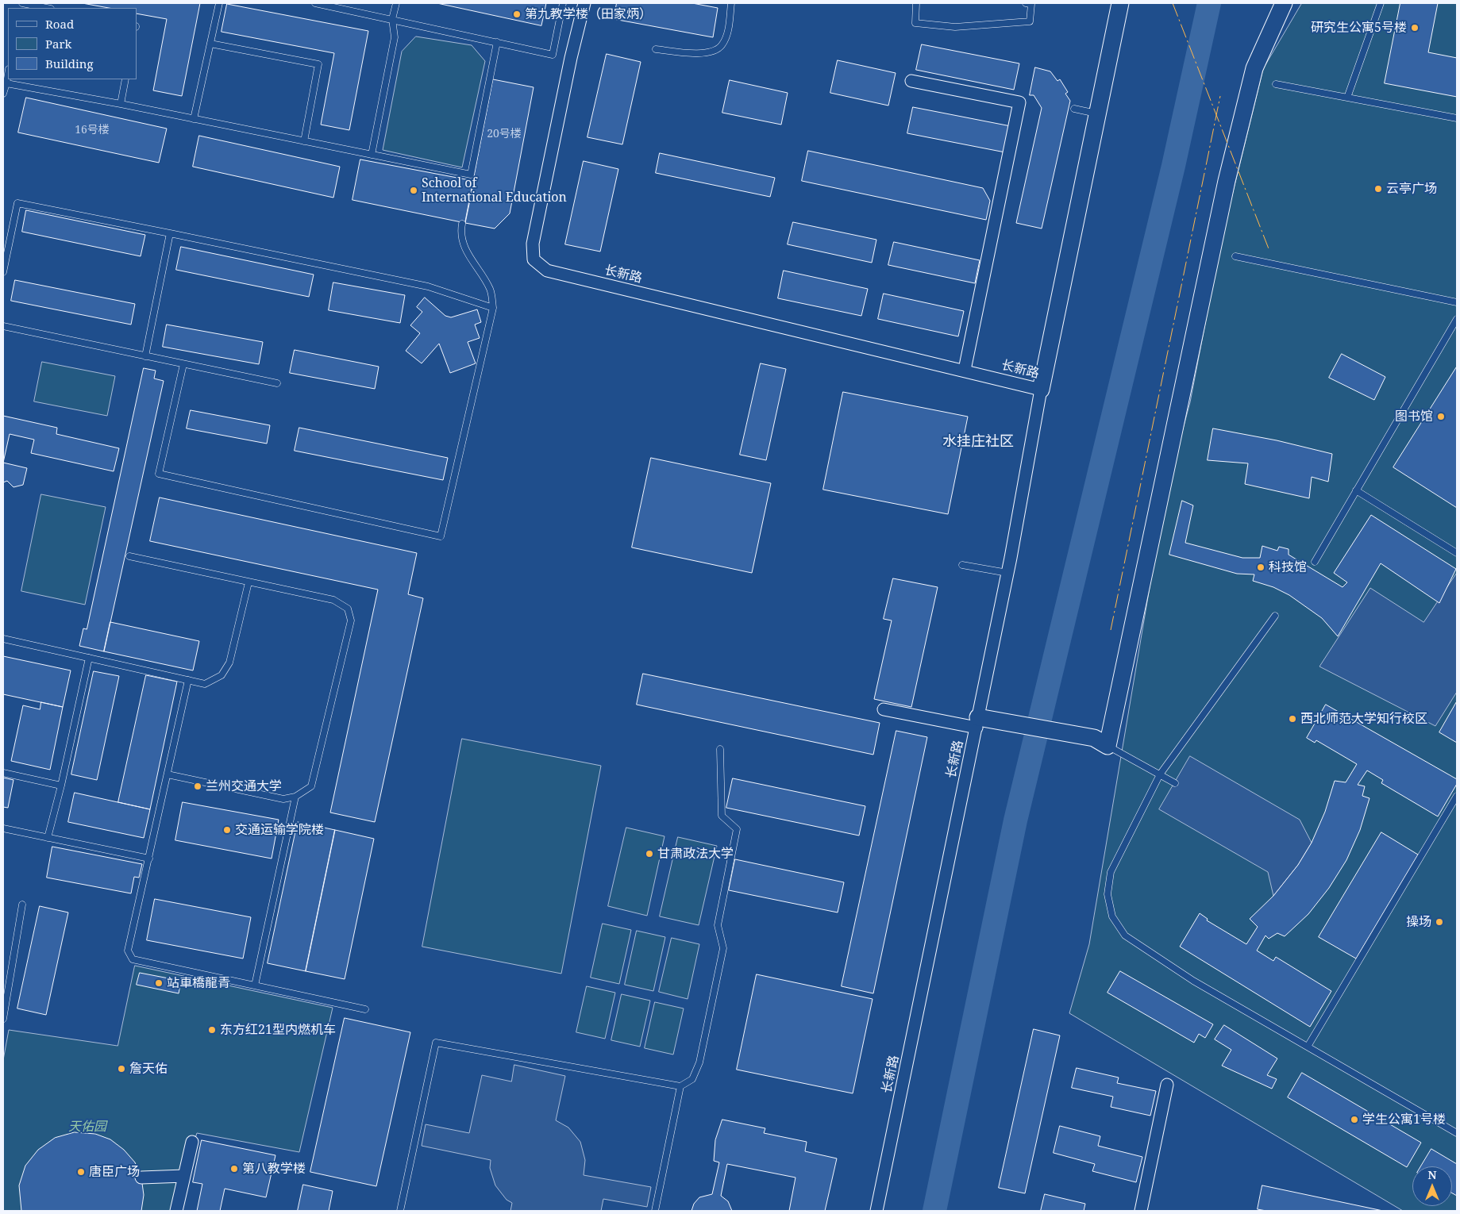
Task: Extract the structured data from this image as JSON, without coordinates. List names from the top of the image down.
{
  "streets": {
    "street": ["长新路"]
  },
  "districts": ["水挂庄社区"],
  "parks": ["天佑园"],
  "places": [
    "第九教学楼（田家炳）",
    "研究生公寓5号楼",
    "云亭广场",
    "School of International Education",
    "图书馆",
    "科技馆",
    "西北师范大学知行校区",
    "兰州交通大学",
    "交通运输学院楼",
    "甘肃政法大学",
    "操场",
    "站車橋龍青",
    "东方红21型内燃机车",
    "詹天佑",
    "学生公寓1号楼",
    "第八教学楼",
    "唐臣广场"
  ],
  "house_numbers": ["16号楼", "20号楼"],
  "legend": ["Road", "Park", "Building"],
  "north": "top"
}
